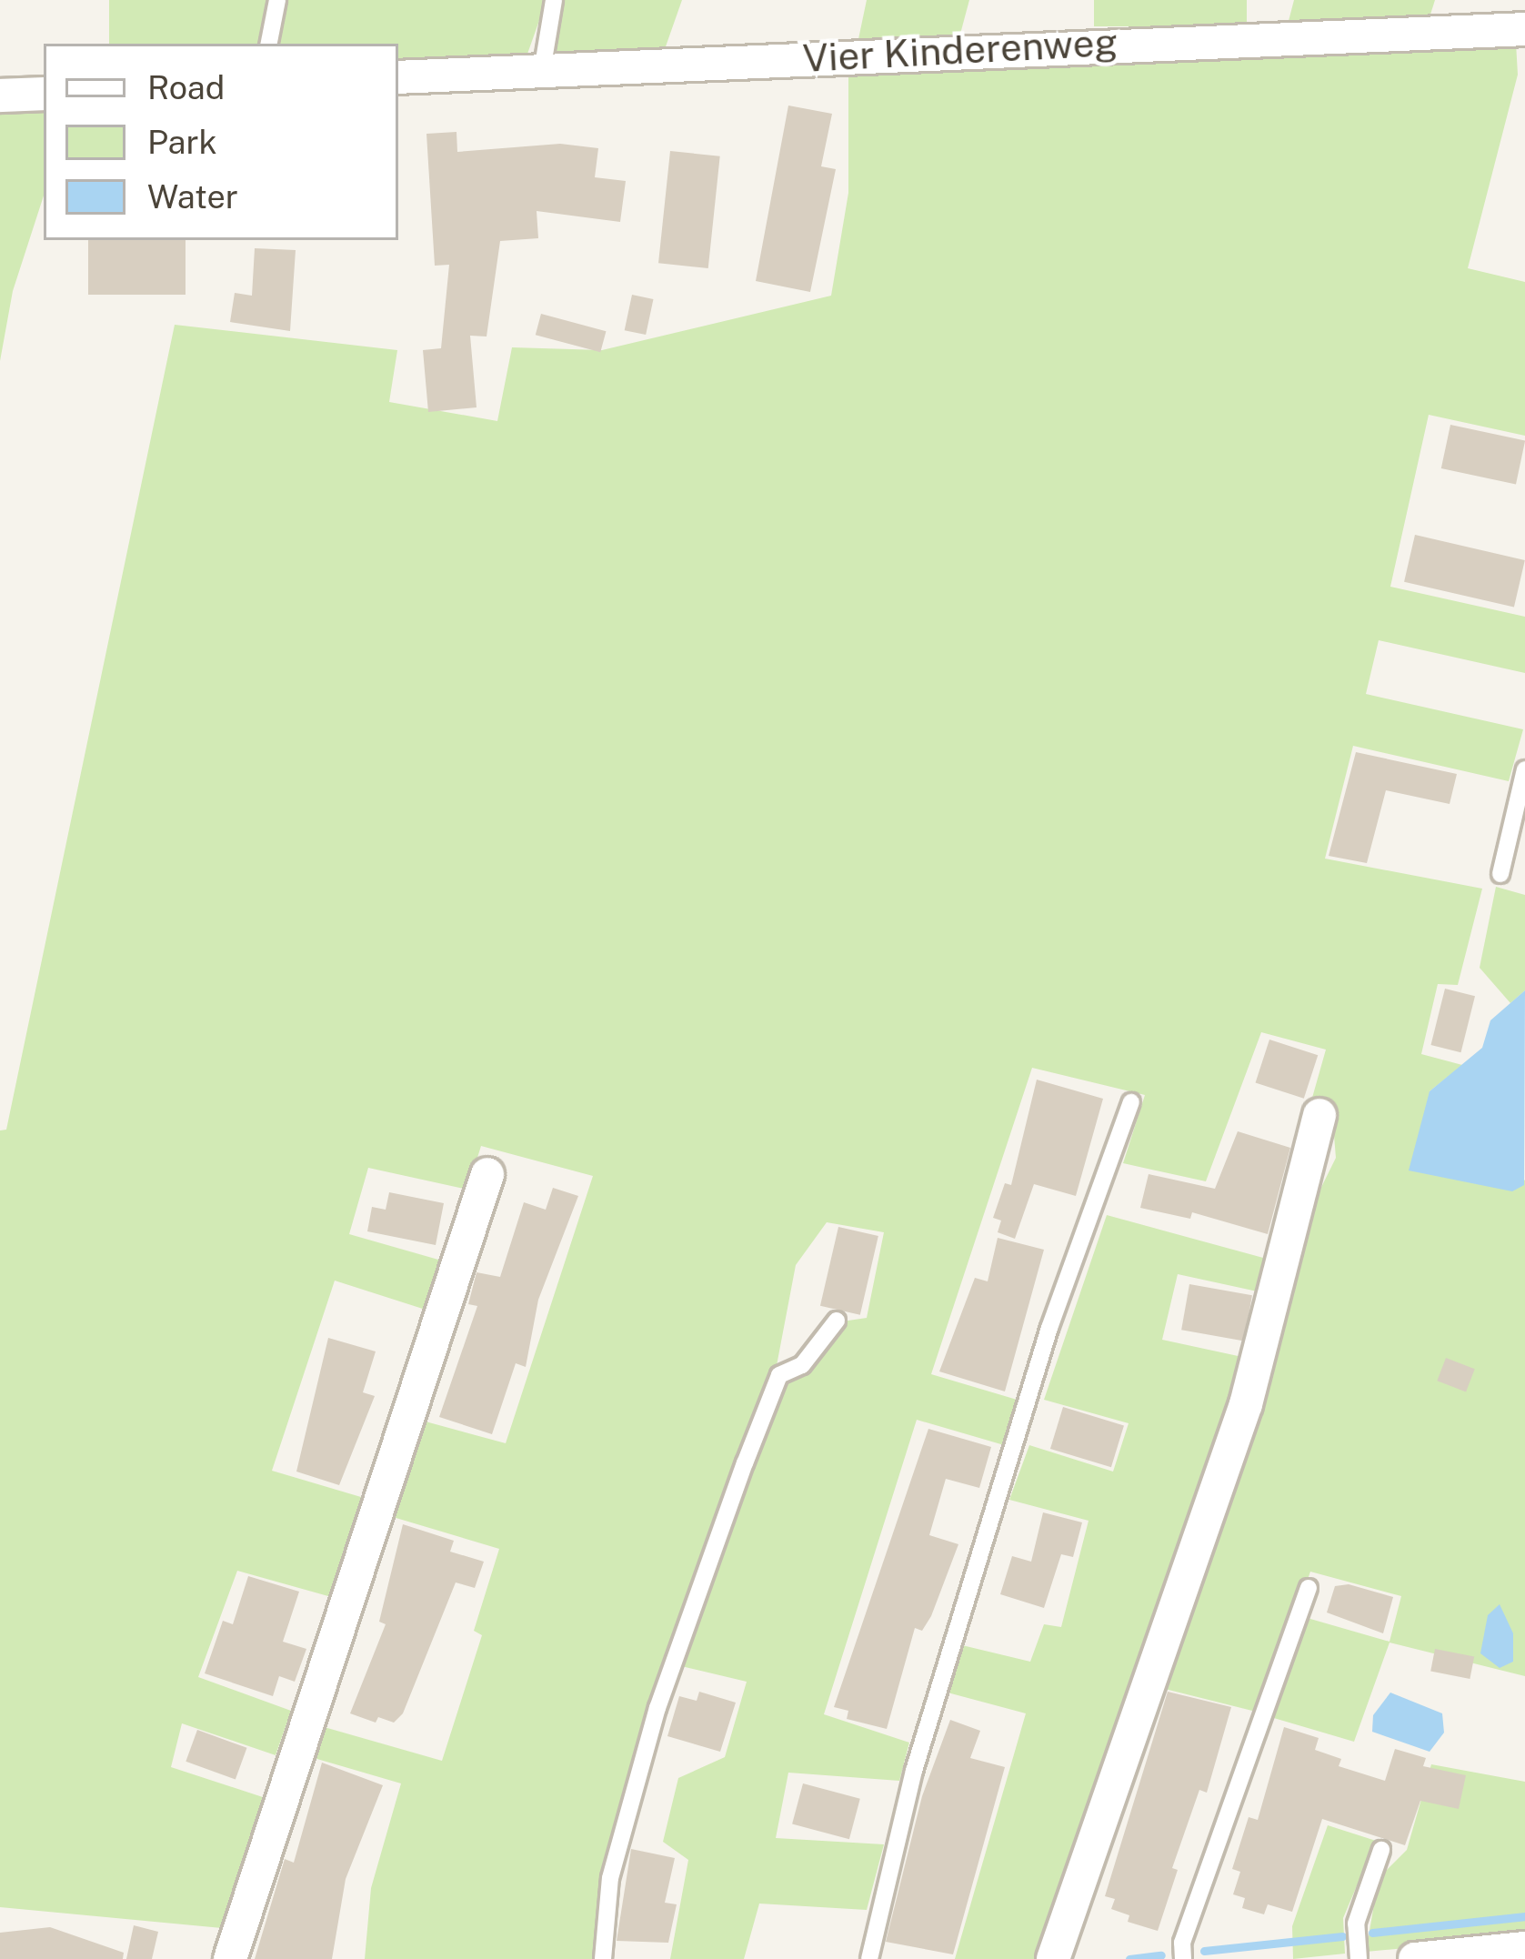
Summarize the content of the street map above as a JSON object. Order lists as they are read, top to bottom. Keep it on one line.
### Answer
{"streets":{"street":["Vier Kinderenweg"]},"legend":["Road","Park","Water"]}
